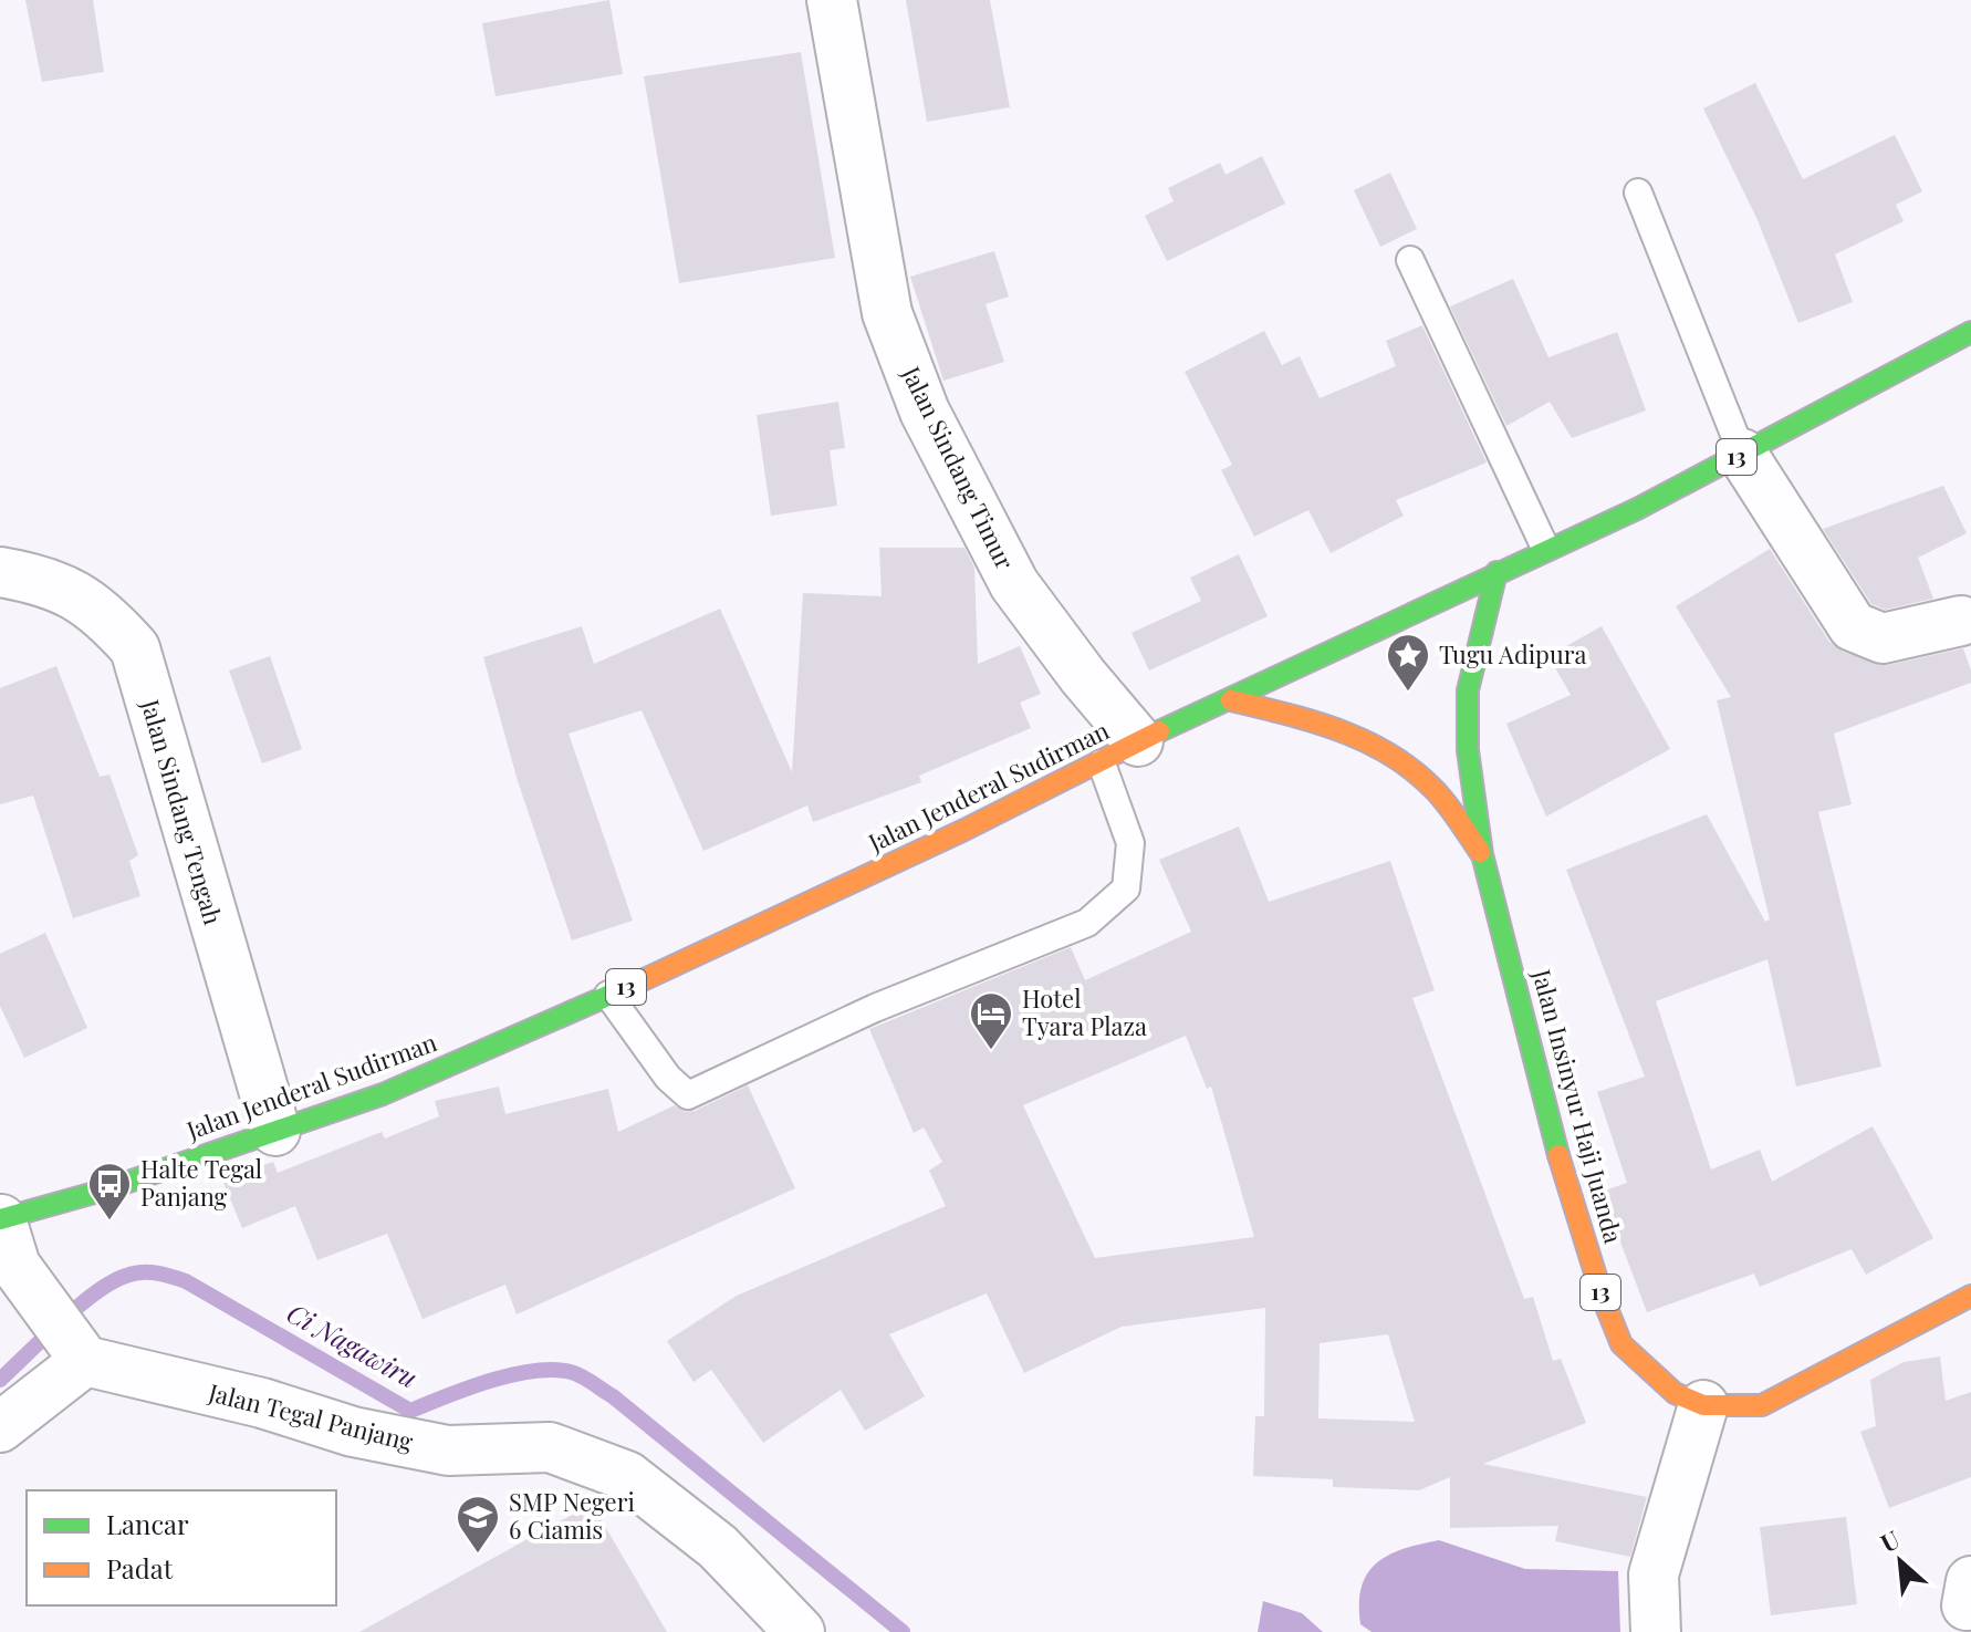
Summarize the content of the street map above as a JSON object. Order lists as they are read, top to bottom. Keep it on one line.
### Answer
{"streets":{"highway":["13","Jalan Jenderal Sudirman","Jalan Insinyur Haji Juanda"],"street":["Jalan Sindang Timur","Jalan Sindang Tengah","Jalan Tegal Panjang"]},"crossings":[["13","Jalan Jenderal Sudirman"],["13","Jalan Insinyur Haji Juanda"],["Jalan Sindang Timur","Jalan Jenderal Sudirman"],["Jalan Jenderal Sudirman","Jalan Sindang Tengah"]],"water":["Ci Nagawiru"],"places":{"place":["Tugu Adipura"],"hotel":["Hotel Tyara Plaza"],"bus stop":["Halte Tegal Panjang"],"school or university":["SMP Negeri 6 Ciamis"]},"legend":["Lancar","Padat"],"north":"top left"}
